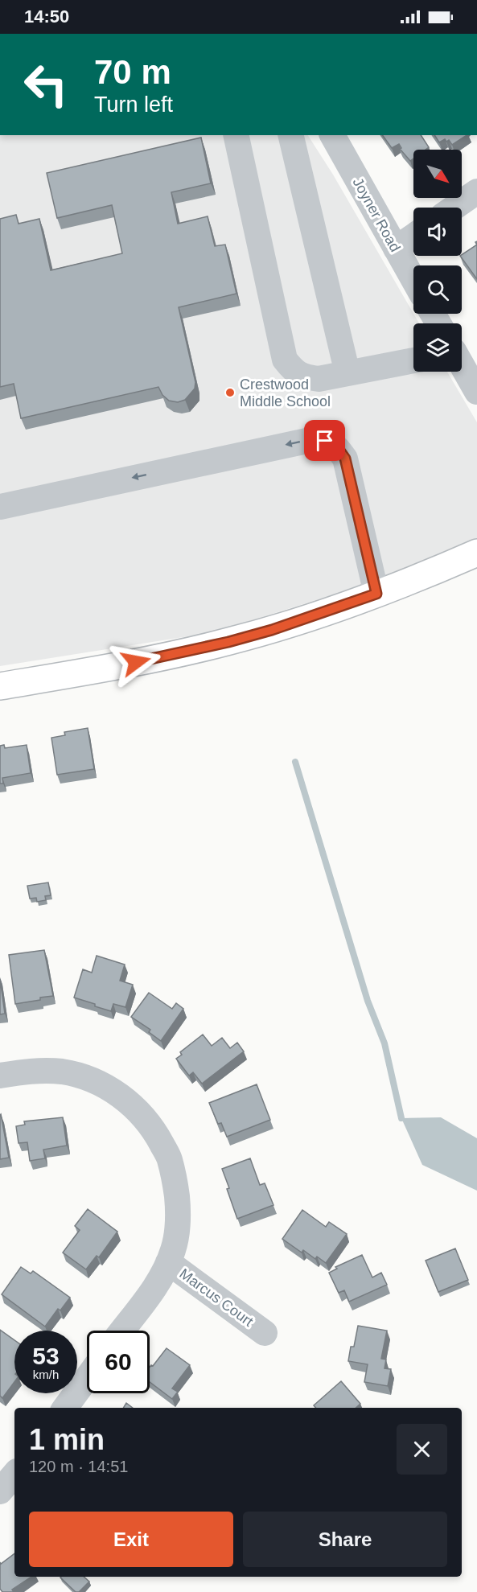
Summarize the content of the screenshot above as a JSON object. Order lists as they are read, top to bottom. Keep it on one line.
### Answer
{"streets":{"street":["Joyner Road","Marcus Court"]},"places":["Crestwood Middle School"],"north":"bottom right","page":{"status":"14:50","turn":["70 m","Turn left"],"speed":"53 km/h","limit":"60","heading":["1 min","120 m · 14:51"],"buttons":["Exit","Share"]}}
